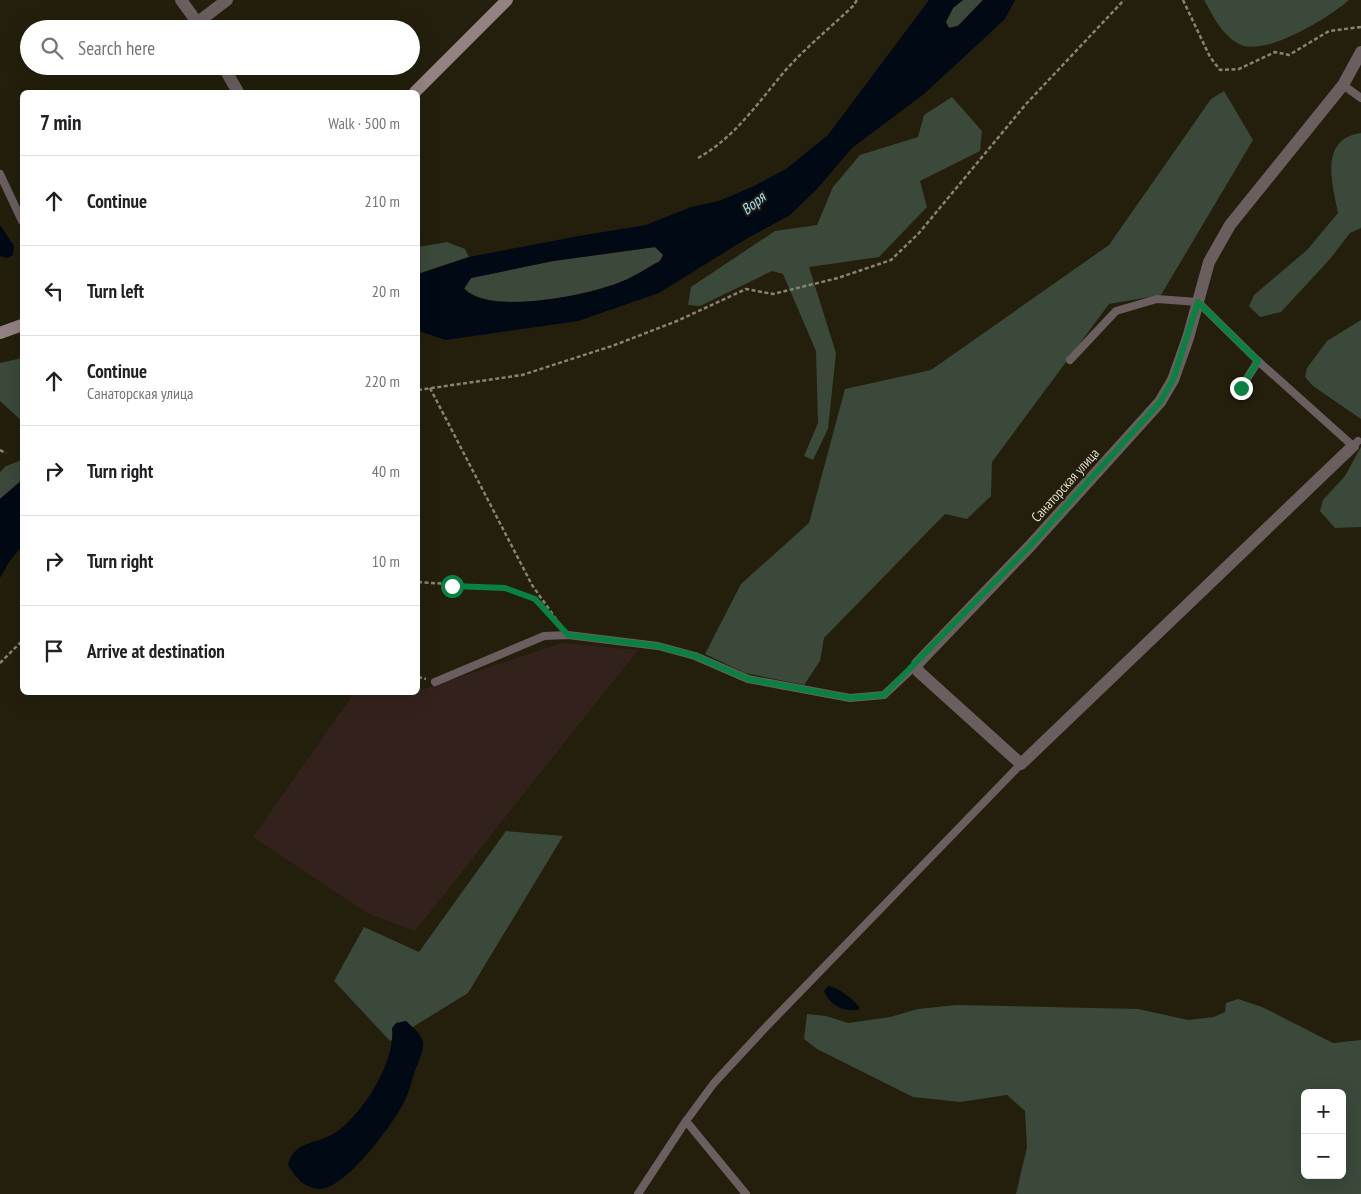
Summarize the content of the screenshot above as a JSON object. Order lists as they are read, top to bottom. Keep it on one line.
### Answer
{"streets":{"street":["Санаторская улица"]},"water":["Воря"],"page":{"search":"Search here","heading":["7 min","Walk · 500 m"],"list":[["Continue","210 m"],["Turn left","20 m"],["Continue","Санаторская улица","220 m"],["Turn right","40 m"],["Turn right","10 m"],"Arrive at destination"],"map_buttons":["+","−"]}}
